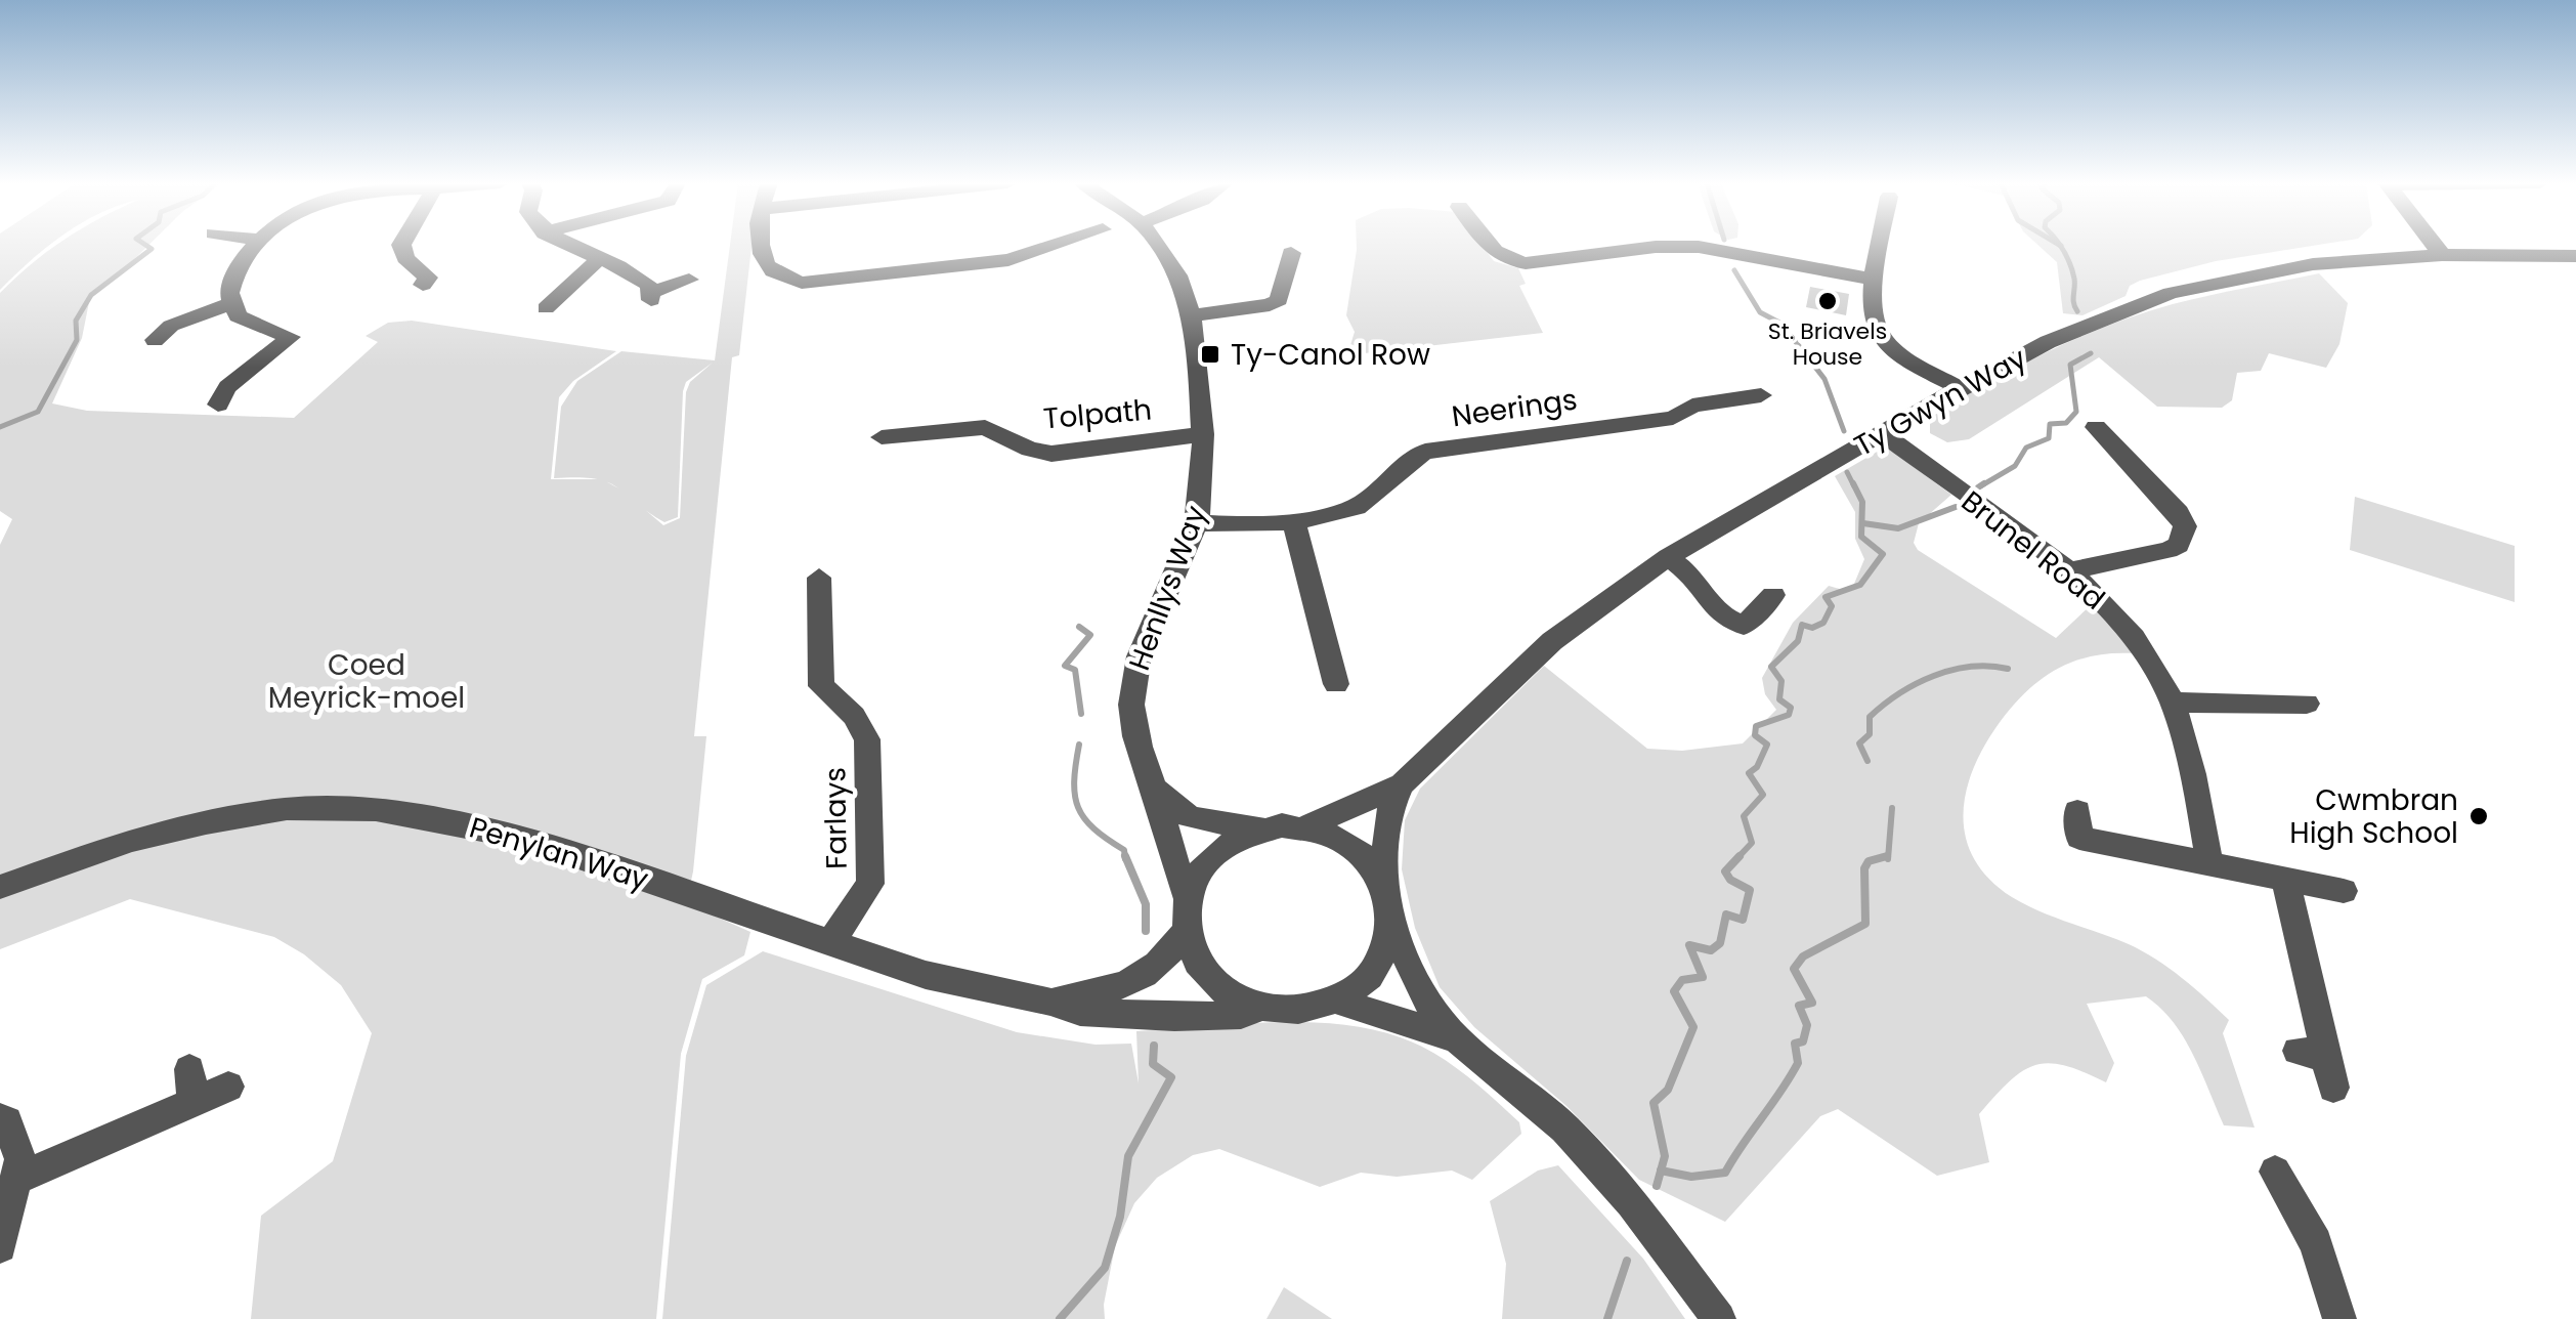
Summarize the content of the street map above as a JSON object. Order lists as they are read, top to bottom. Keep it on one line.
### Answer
{"streets":{"street":["Ty Gwyn Way","Neerings","Tolpath","Brunel Road","Henllys Way","Farlays","Penylan Way"]},"crossings":[["Ty Gwyn Way","Brunel Road"],["Ty Gwyn Way","Henllys Way"],["Ty Gwyn Way","Penylan Way"],["Neerings","Henllys Way"],["Tolpath","Henllys Way"],["Henllys Way","Penylan Way"],["Farlays","Penylan Way"]],"parks":["Coed Meyrick-moel"],"places":{"other":["St. Briavels House","Cwmbran High School"],"transit":["Ty-Canol Row"]}}
